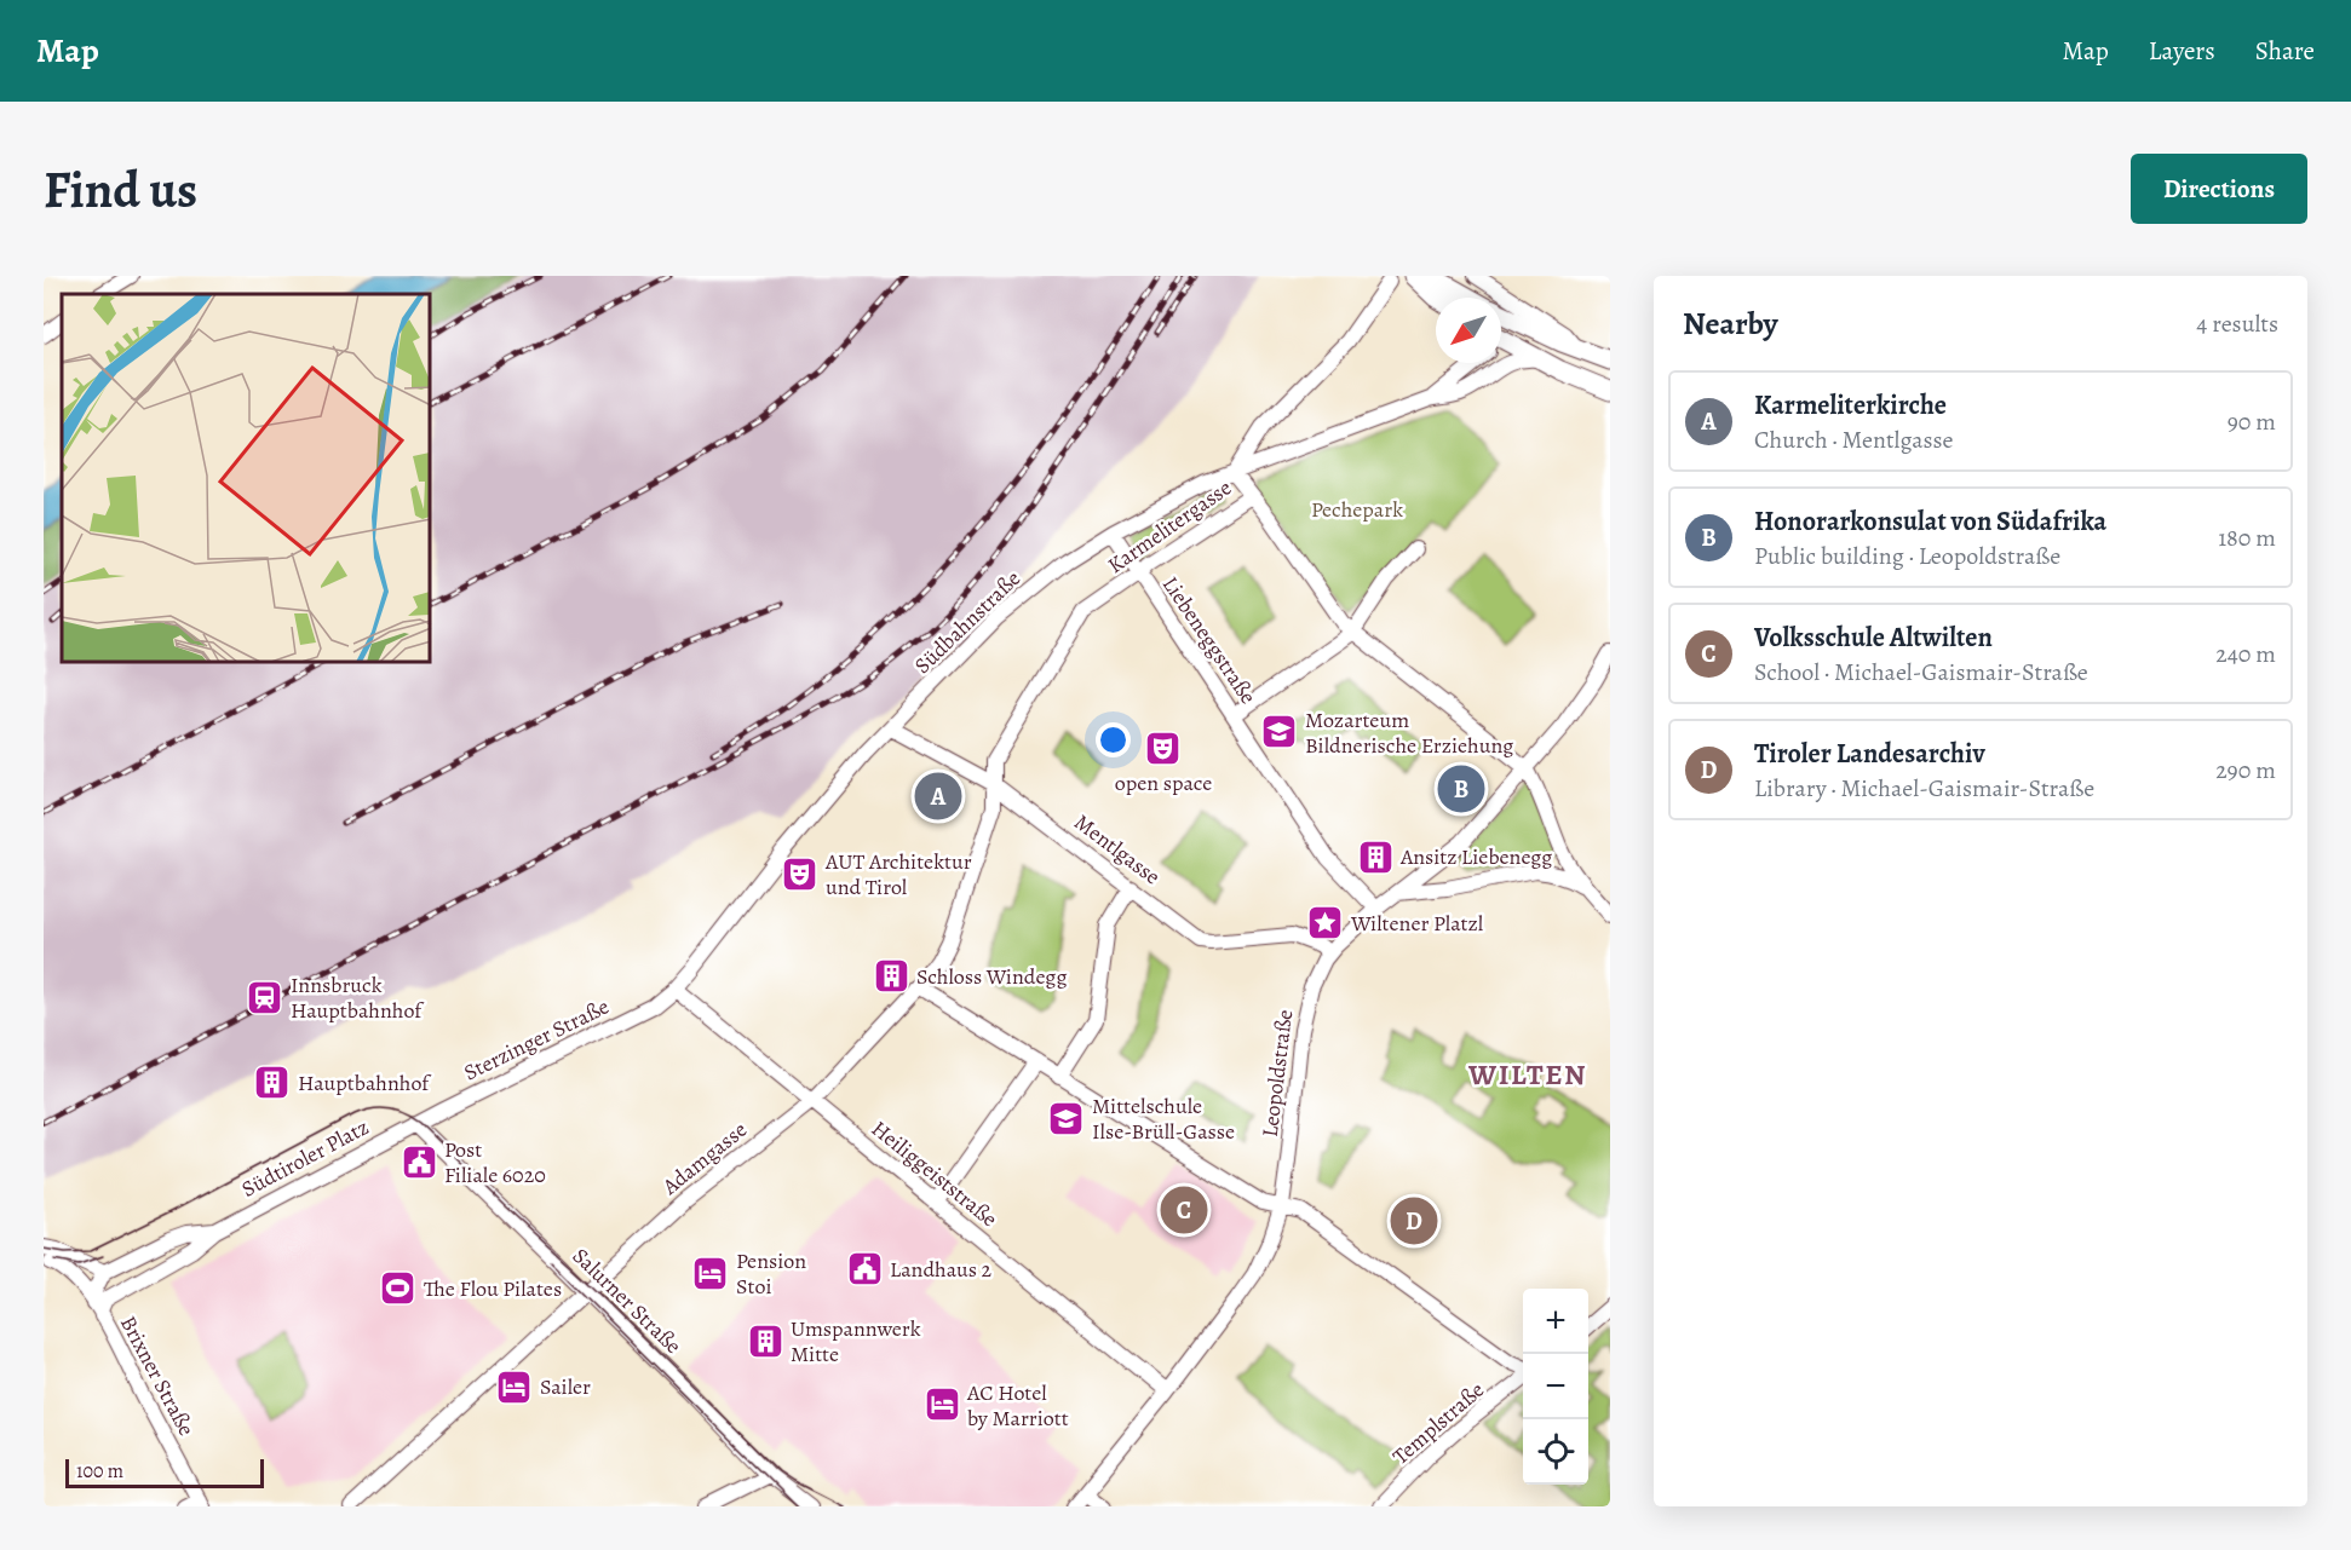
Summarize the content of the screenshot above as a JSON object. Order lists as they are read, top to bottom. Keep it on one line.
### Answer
{"streets":{"street":["Karmelitergasse","Südbahnstraße","Liebeneggstraße","Mentlgasse","Sterzinger Straße","Leopoldstraße","Südtiroler Platz","Adamgasse","Heiliggeiststraße","Salurner Straße","Brixner Straße","Templstraße"]},"crossings":[["Karmelitergasse","Südbahnstraße"],["Karmelitergasse","Liebeneggstraße"],["Karmelitergasse","Mentlgasse"],["Karmelitergasse","Adamgasse"],["Südbahnstraße","Liebeneggstraße"],["Südbahnstraße","Mentlgasse"],["Südbahnstraße","Sterzinger Straße"],["Südbahnstraße","Heiliggeiststraße"],["Liebeneggstraße","Leopoldstraße"],["Mentlgasse","Leopoldstraße"],["Mentlgasse","Adamgasse"],["Sterzinger Straße","Südtiroler Platz"],["Sterzinger Straße","Heiliggeiststraße"],["Sterzinger Straße","Salurner Straße"],["Leopoldstraße","Heiliggeiststraße"],["Südtiroler Platz","Salurner Straße"],["Südtiroler Platz","Brixner Straße"],["Adamgasse","Heiliggeiststraße"],["Adamgasse","Salurner Straße"]],"districts":["WILTEN"],"parks":["Pechepark"],"places":{"school or university":["Mozarteum Bildnerische Erziehung","Mittelschule Ilse-Brüll-Gasse"],"theatre":["open space","AUT Architektur und Tirol"],"building":["Ansitz Liebenegg","Schloss Windegg","Hauptbahnhof","Umspannwerk Mitte"],"place":["Wiltener Platzl"],"station":["Innsbruck Hauptbahnhof"],"public building":["Post Filiale 6020","Landhaus 2"],"hotel":["Pension Stoi","Sailer","AC Hotel by Marriott"],"sports":["The Flou Pilates"]},"scale_bar":"100 m","north":"bottom left","page":{"header":"Map","nav":["Map","Layers","Share"],"buttons":"Directions","title":"Find us","heading":["Nearby","4 results"],"list":[{"mark":"A","name":"Karmeliterkirche","note":"Church · Mentlgasse","value":"90 m"},{"mark":"B","name":"Honorarkonsulat von Südafrika","note":"Public building · Leopoldstraße","value":"180 m"},{"mark":"C","name":"Volksschule Altwilten","note":"School · Michael-Gaismair-Straße","value":"240 m"},{"mark":"D","name":"Tiroler Landesarchiv","note":"Library · Michael-Gaismair-Straße","value":"290 m"}],"pins":["B","A","C","D"],"map_buttons":["+","−"],"scale":"100 m"}}
